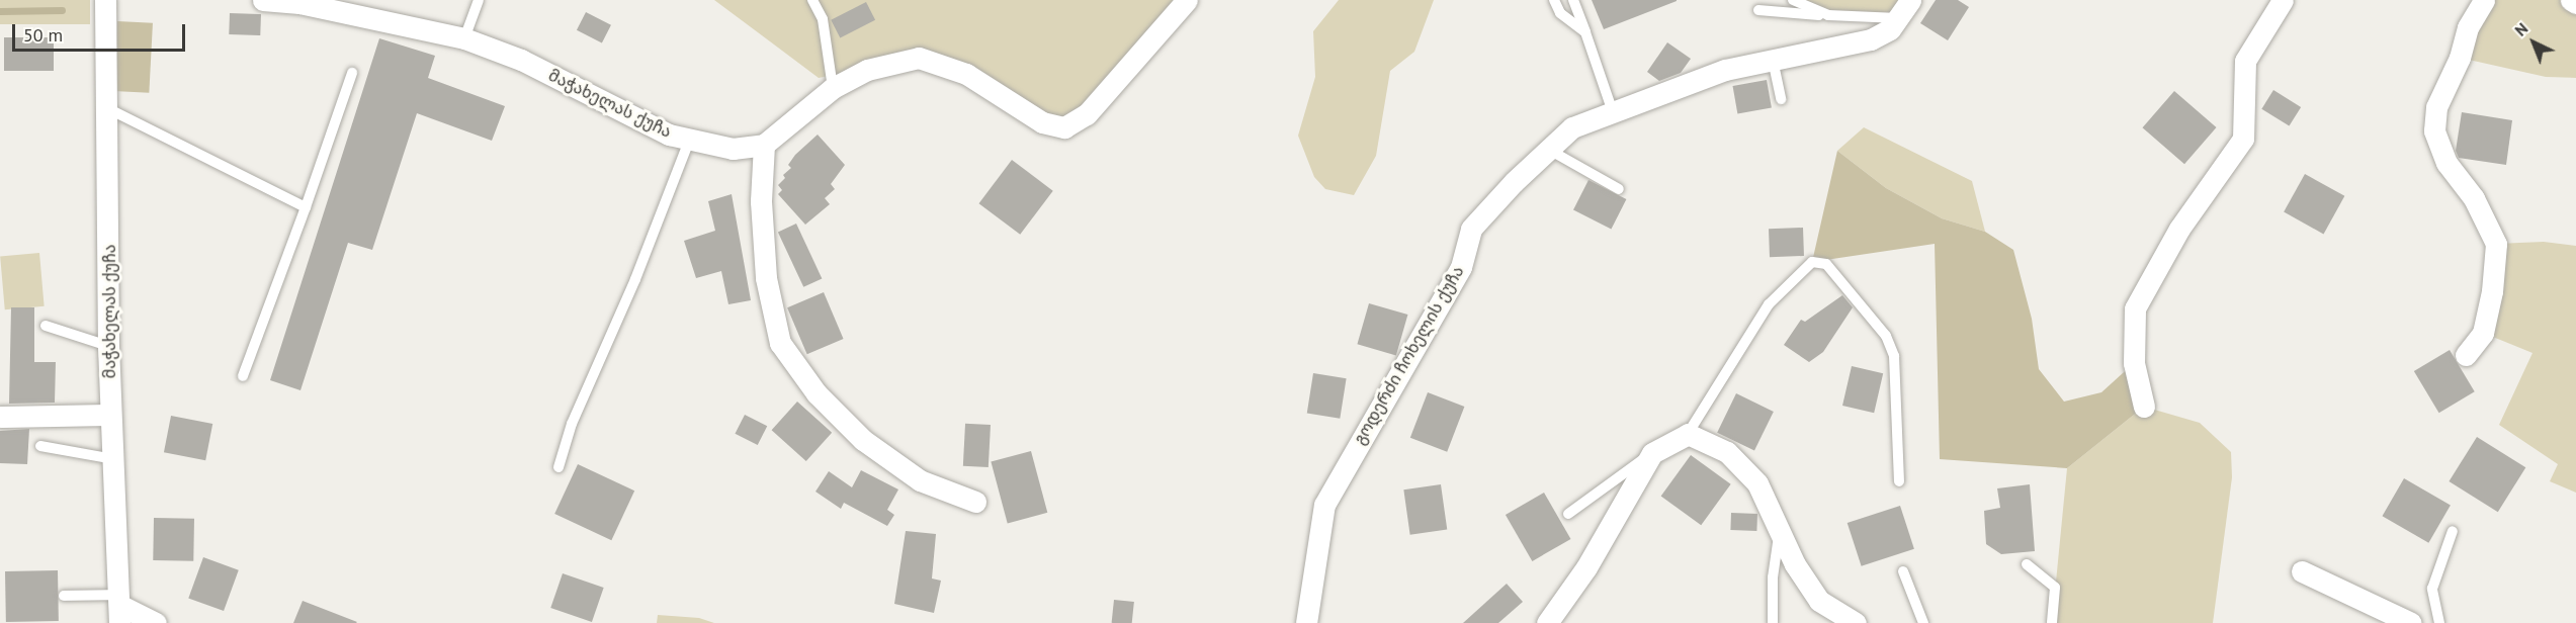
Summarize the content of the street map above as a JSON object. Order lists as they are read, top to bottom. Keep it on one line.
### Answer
{"streets":{"street":["მაჭახელას ქუჩა","გოდერძი ჩოხელის ქუჩა"]},"scale_bar":"50 m","north":"top left"}
